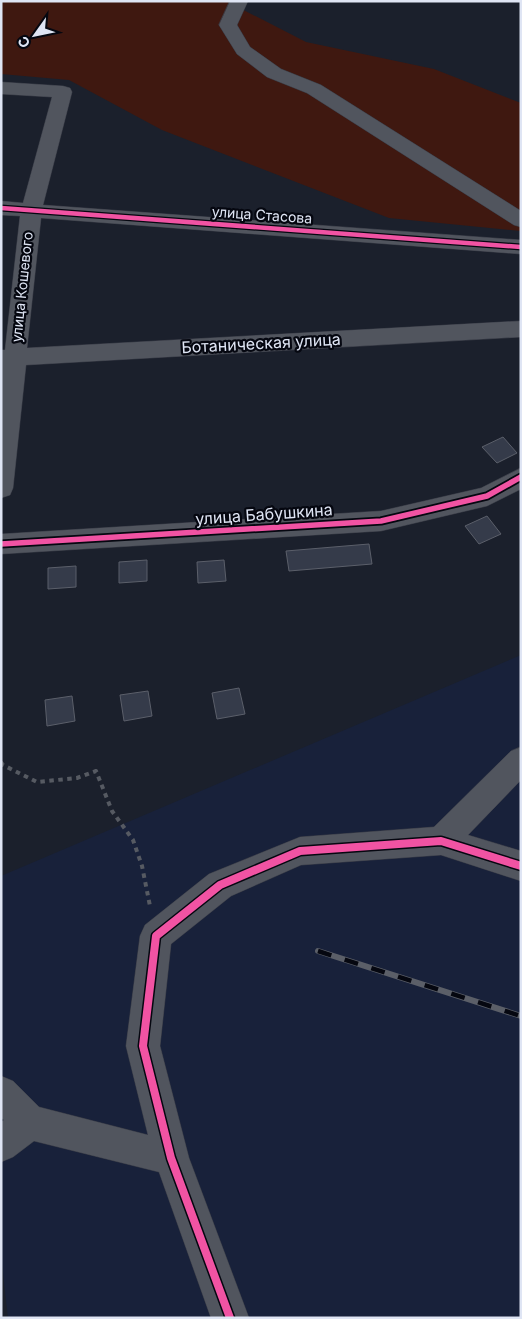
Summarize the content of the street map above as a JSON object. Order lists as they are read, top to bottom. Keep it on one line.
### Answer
{"streets":{"street":["улица Стасова","улица Кошевого","Ботаническая улица","улица Бабушкина"]},"crossings":[["улица Стасова","улица Кошевого"],["улица Кошевого","Ботаническая улица"]],"north":"bottom left"}
